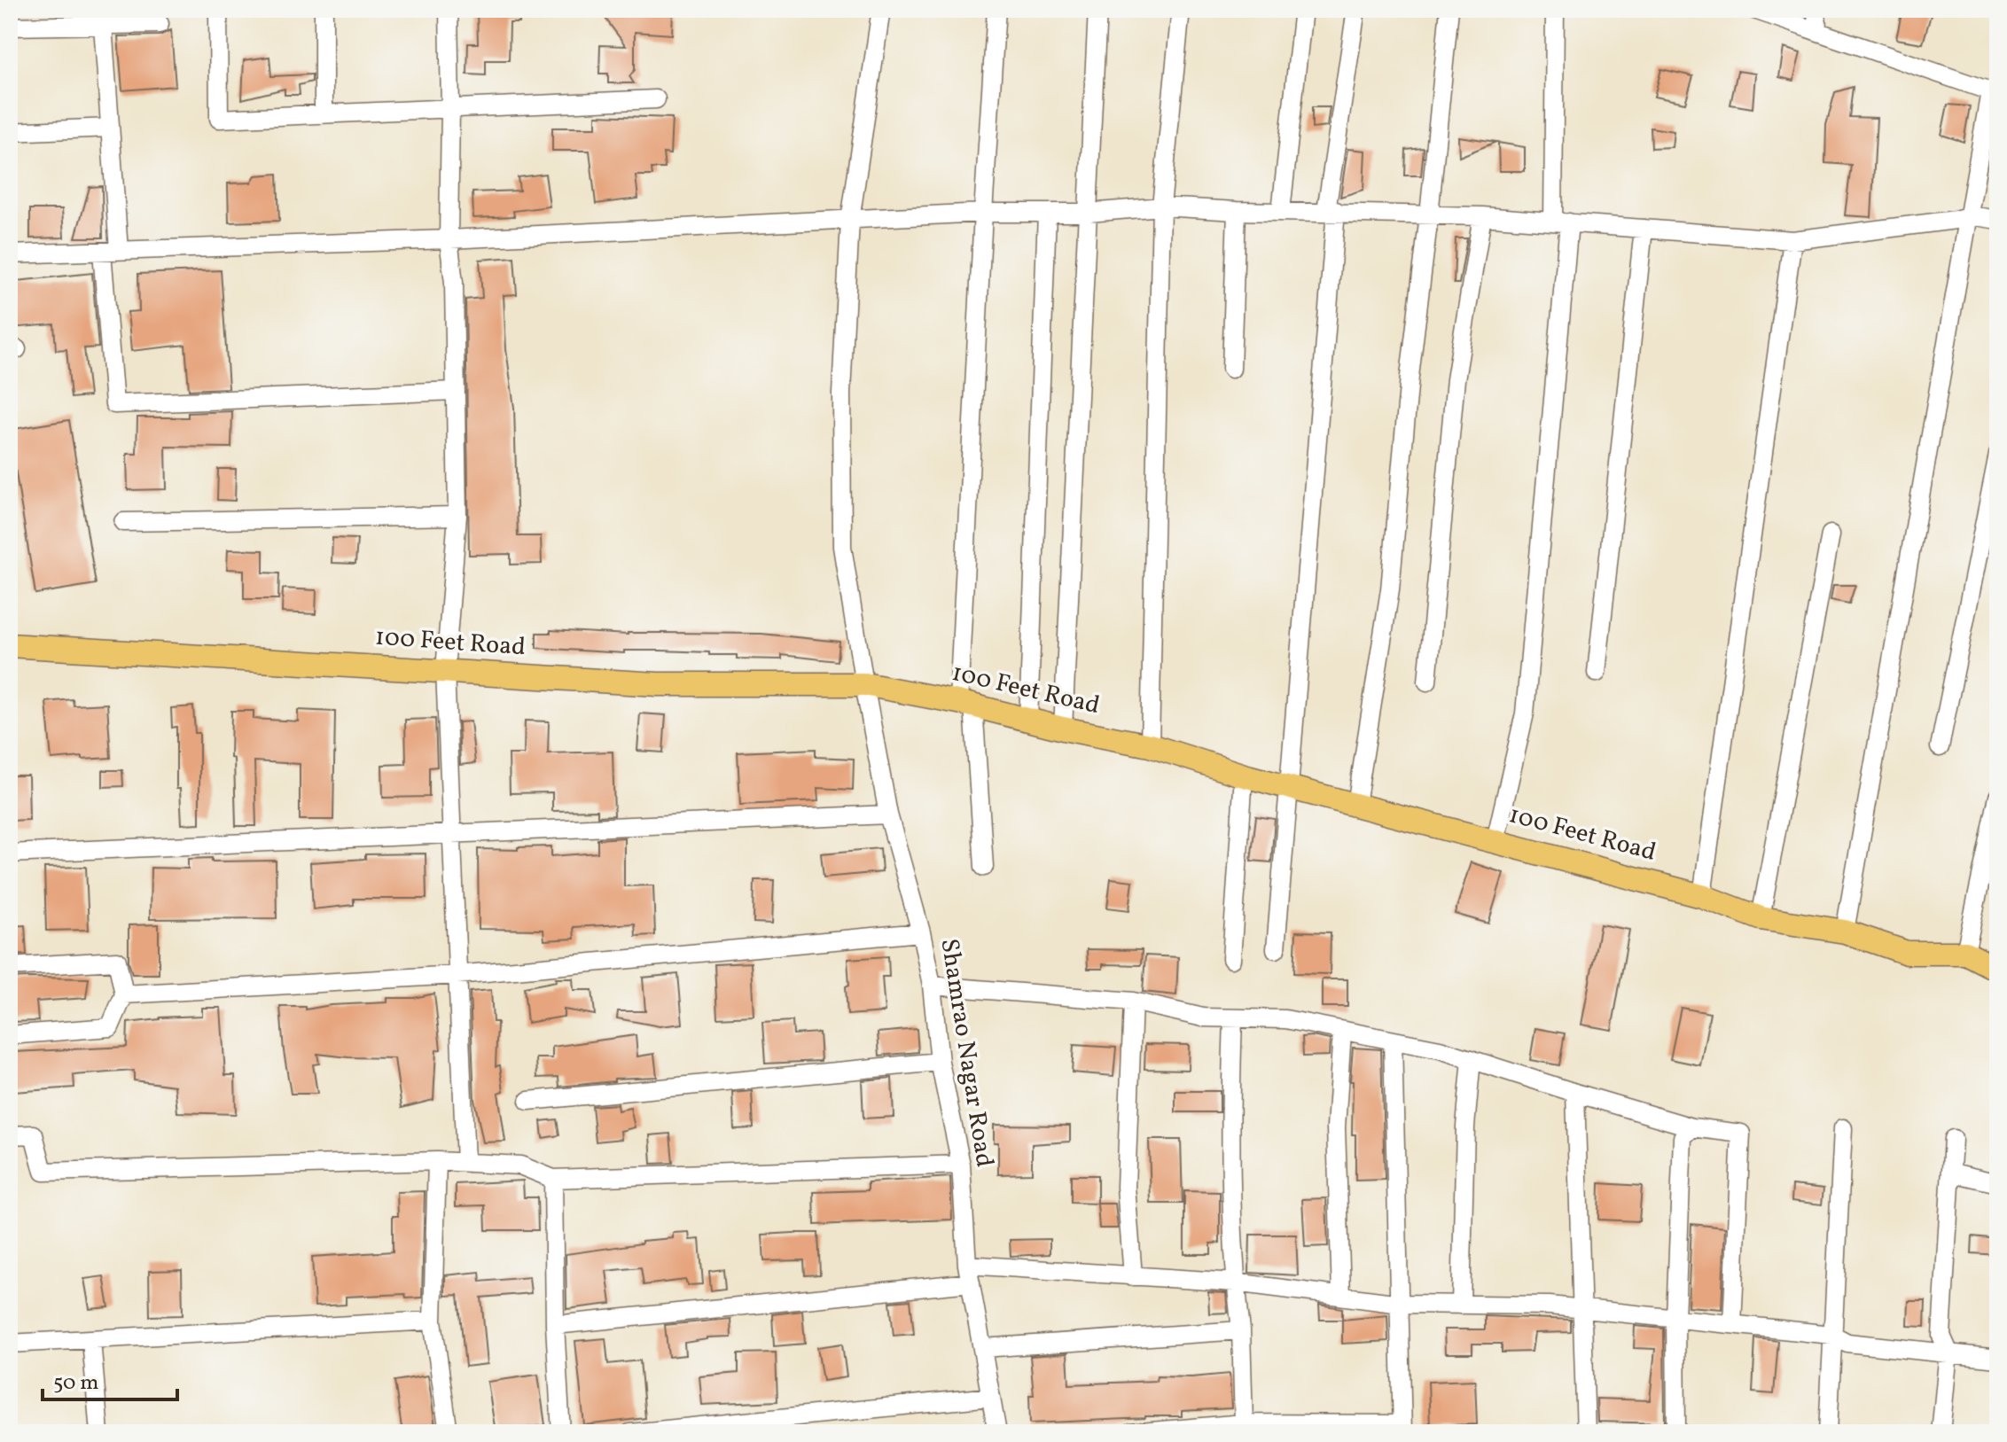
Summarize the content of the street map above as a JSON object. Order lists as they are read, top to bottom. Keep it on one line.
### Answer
{"streets":{"main road":["100 Feet Road"],"street":["Shamrao Nagar Road"]},"crossings":[["100 Feet Road","Shamrao Nagar Road"]],"scale_bar":"50 m"}
